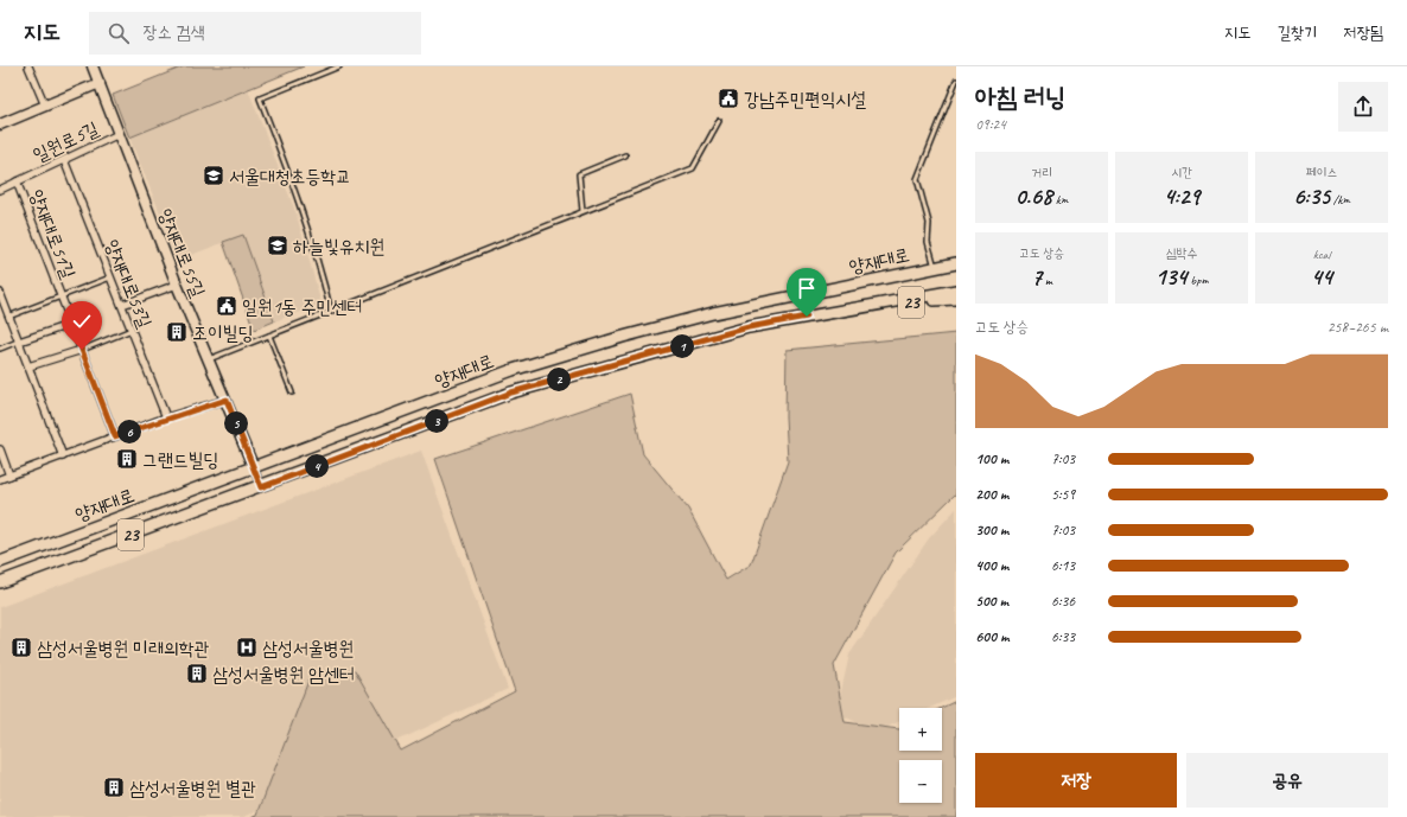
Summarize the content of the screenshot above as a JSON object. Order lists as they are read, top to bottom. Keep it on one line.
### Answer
{"streets":{"main road":["양재대로","23"],"street":["일원로5길","양재대로51길","양재대로55길","양재대로53길"]},"crossings":[["일원로5길","양재대로51길"],["일원로5길","양재대로55길"],["일원로5길","양재대로53길"],["양재대로55길","양재대로"],["양재대로","23"]],"places":{"public building":["강남주민편익시설","일원1동 주민센터"],"school or university":["서울대청초등학교","하늘빛유치원"],"building":["조이빌딩","그랜드빌딩","삼성서울병원 미래의학관","삼성서울병원 암센터","삼성서울병원 별관"],"hospital":["삼성서울병원"]},"page":{"header":"지도","search":"장소 검색","nav":["지도","길찾기","저장됨"],"heading":["아침 러닝","09:24"],"stats":[["거리","0.68 km"],["시간","4:29"],["페이스","6:35 /km"],["고도 상승","7 m"],["심박수","134 bpm"],["kcal","44"]],"chart":["고도 상승","258–265 m"],"pins":["1","2","3","5","6","4"],"list":[{"name":"100 m","note":"7:03"},{"name":"200 m","note":"5:59"},{"name":"300 m","note":"7:03"},{"name":"400 m","note":"6:13"},{"name":"500 m","note":"6:36"},{"name":"600 m","note":"6:33"}],"map_buttons":["+","−"],"buttons":["저장","공유"]}}
